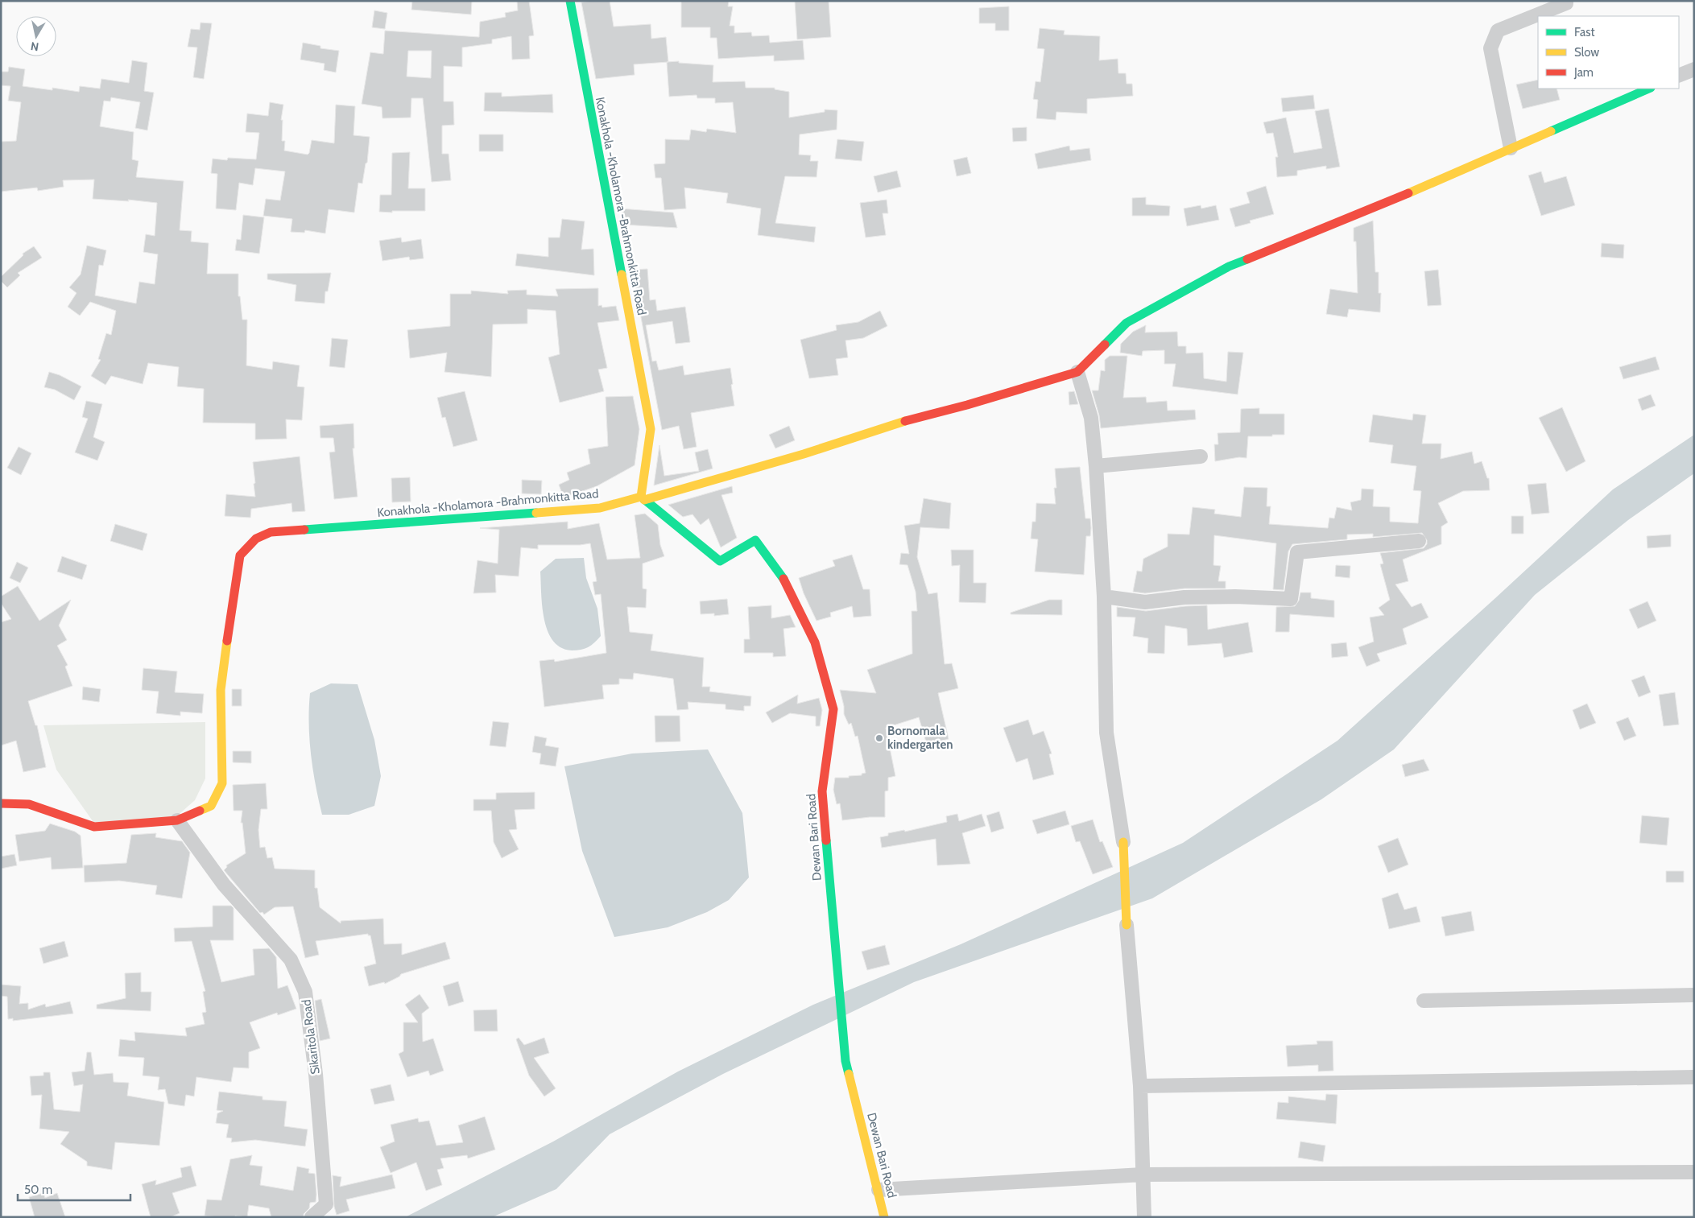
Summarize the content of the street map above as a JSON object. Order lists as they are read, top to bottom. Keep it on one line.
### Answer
{"streets":{"street":["Konakhola -Kholamora -Brahmonkitta Road","Dewan Bari Road","Sikaritola Road"]},"crossings":[["Konakhola -Kholamora -Brahmonkitta Road","Dewan Bari Road"],["Konakhola -Kholamora -Brahmonkitta Road","Sikaritola Road"]],"places":["Bornomala kindergarten"],"legend":["Fast","Slow","Jam"],"scale_bar":"50 m","north":"bottom"}
